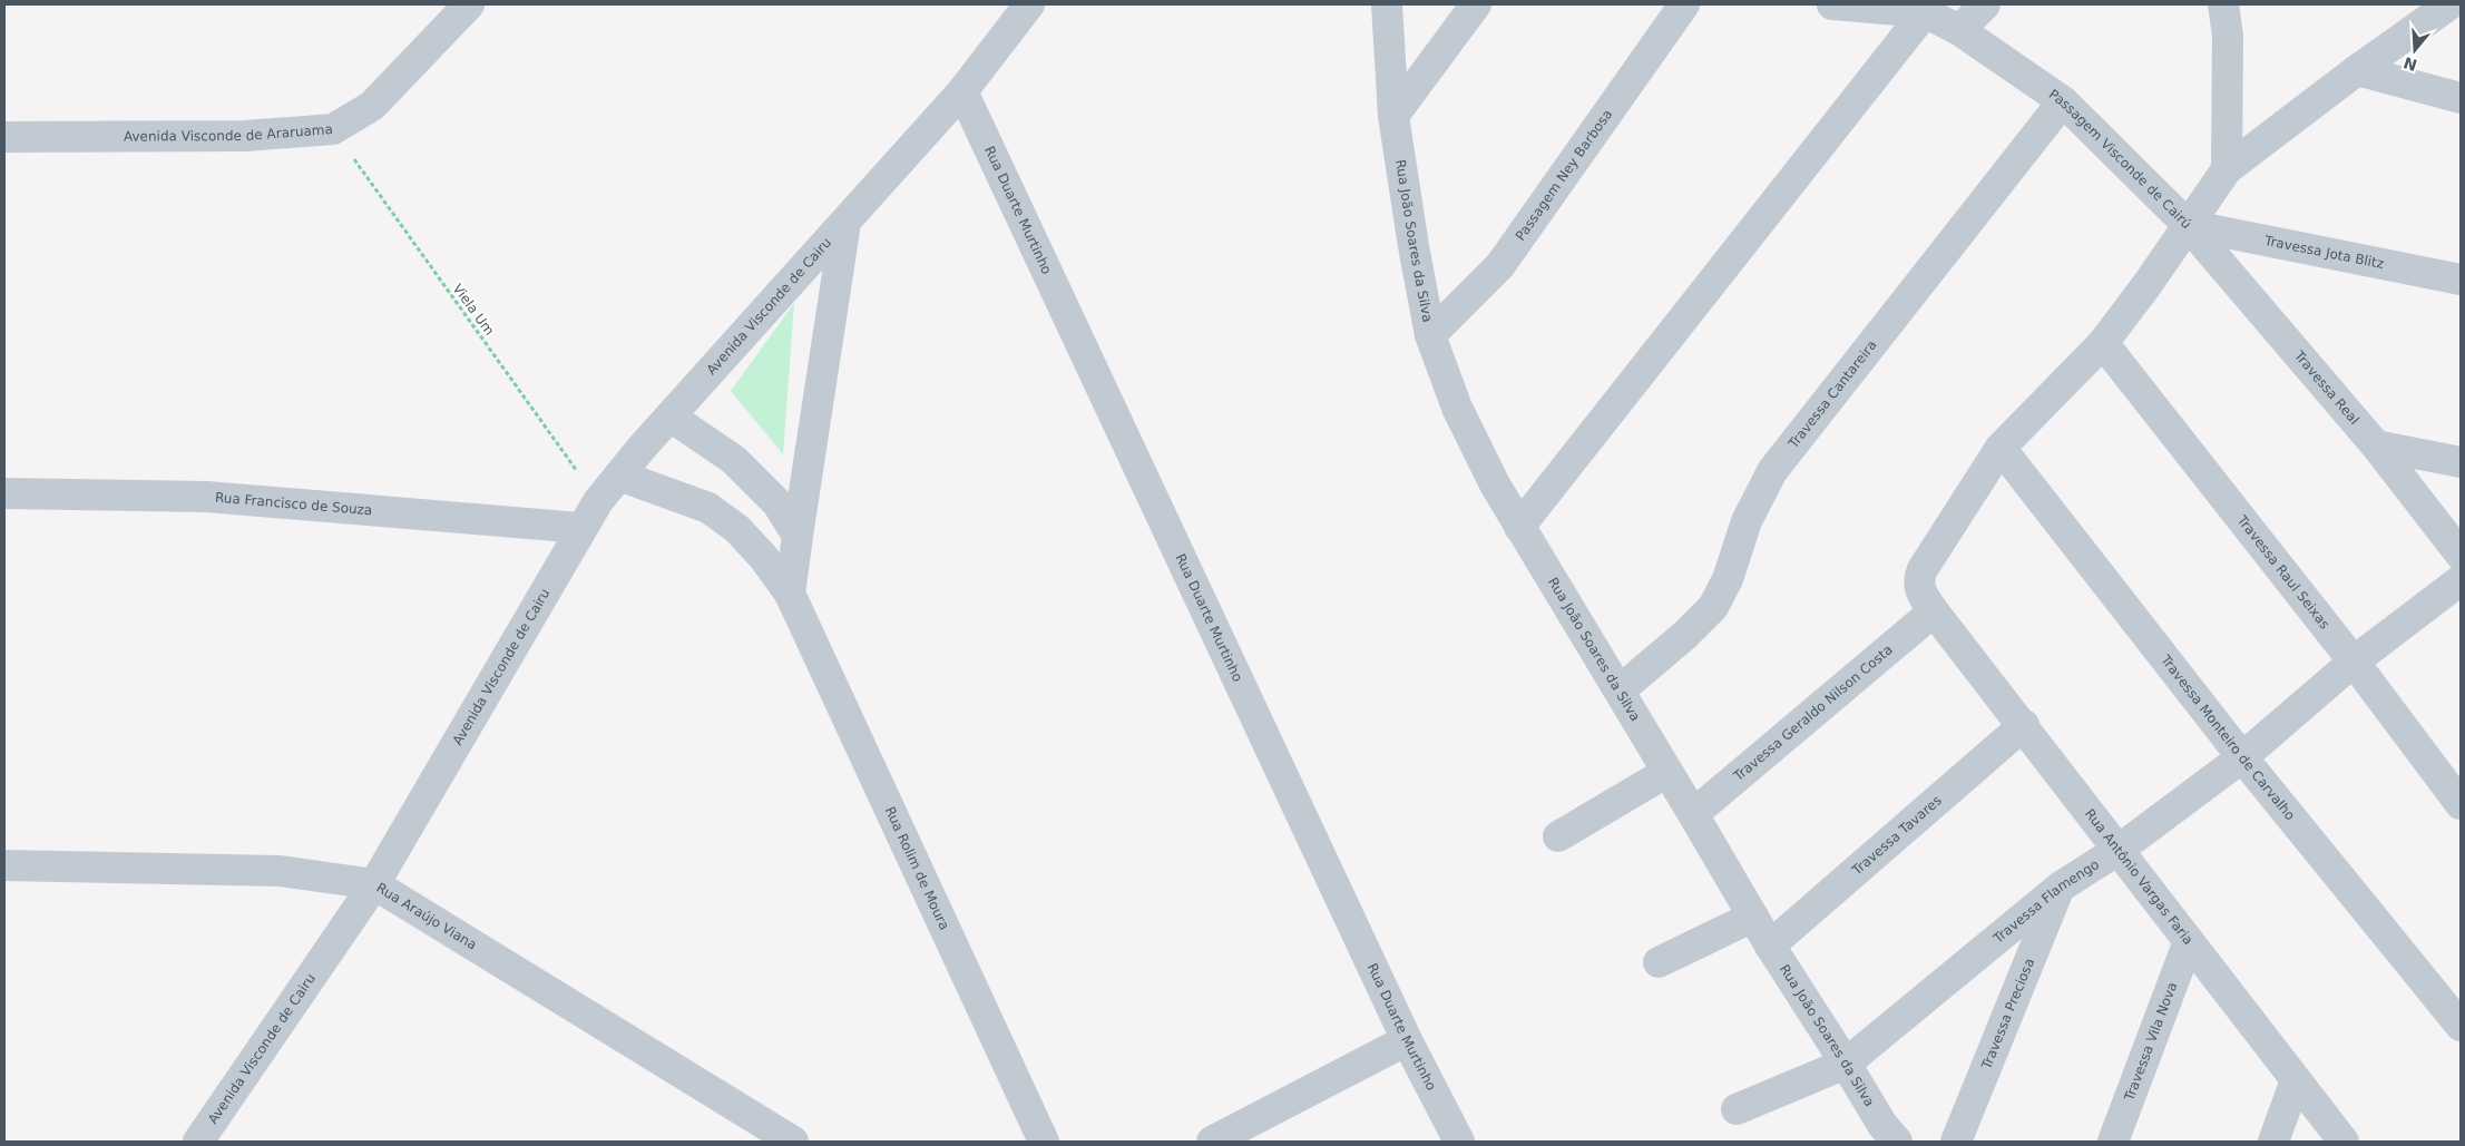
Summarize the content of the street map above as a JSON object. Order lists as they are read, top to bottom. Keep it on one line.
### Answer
{"streets":{"street":["Avenida Visconde de Araruama","Passagem Visconde de Cairú","Passagem Ney Barbosa","Rua Duarte Murtinho","Rua João Soares da Silva","Travessa Jota Blitz","Avenida Visconde de Cairu","Travessa Real","Travessa Cantareira","Rua Francisco de Souza","Travessa Raul Seixas","Travessa Geraldo Nilson Costa","Travessa Monteiro de Carvalho","Travessa Tavares","Rua Rolim de Moura","Rua Antônio Vargas Faria","Travessa Flamengo","Rua Araújo Viana","Travessa Preciosa","Travessa Vila Nova"],"path":["Viela Um"]},"crossings":[["Avenida Visconde de Araruama","Viela Um"],["Passagem Visconde de Cairú","Travessa Jota Blitz"],["Passagem Visconde de Cairú","Travessa Real"],["Passagem Visconde de Cairú","Travessa Cantareira"],["Passagem Visconde de Cairú","Travessa Raul Seixas"],["Passagem Visconde de Cairú","Travessa Geraldo Nilson Costa"],["Passagem Visconde de Cairú","Travessa Monteiro de Carvalho"],["Passagem Visconde de Cairú","Rua Antônio Vargas Faria"],["Passagem Ney Barbosa","Rua João Soares da Silva"],["Rua Duarte Murtinho","Avenida Visconde de Cairu"],["Rua João Soares da Silva","Travessa Cantareira"],["Rua João Soares da Silva","Travessa Geraldo Nilson Costa"],["Rua João Soares da Silva","Travessa Tavares"],["Rua João Soares da Silva","Travessa Flamengo"],["Travessa Jota Blitz","Travessa Real"],["Avenida Visconde de Cairu","Viela Um"],["Avenida Visconde de Cairu","Rua Francisco de Souza"],["Avenida Visconde de Cairu","Rua Rolim de Moura"],["Avenida Visconde de Cairu","Rua Araújo Viana"],["Travessa Raul Seixas","Travessa Flamengo"],["Travessa Geraldo Nilson Costa","Rua Antônio Vargas Faria"],["Travessa Monteiro de Carvalho","Travessa Flamengo"],["Travessa Tavares","Rua Antônio Vargas Faria"],["Rua Antônio Vargas Faria","Travessa Flamengo"],["Rua Antônio Vargas Faria","Travessa Vila Nova"],["Travessa Flamengo","Travessa Preciosa"]],"north":"bottom"}
